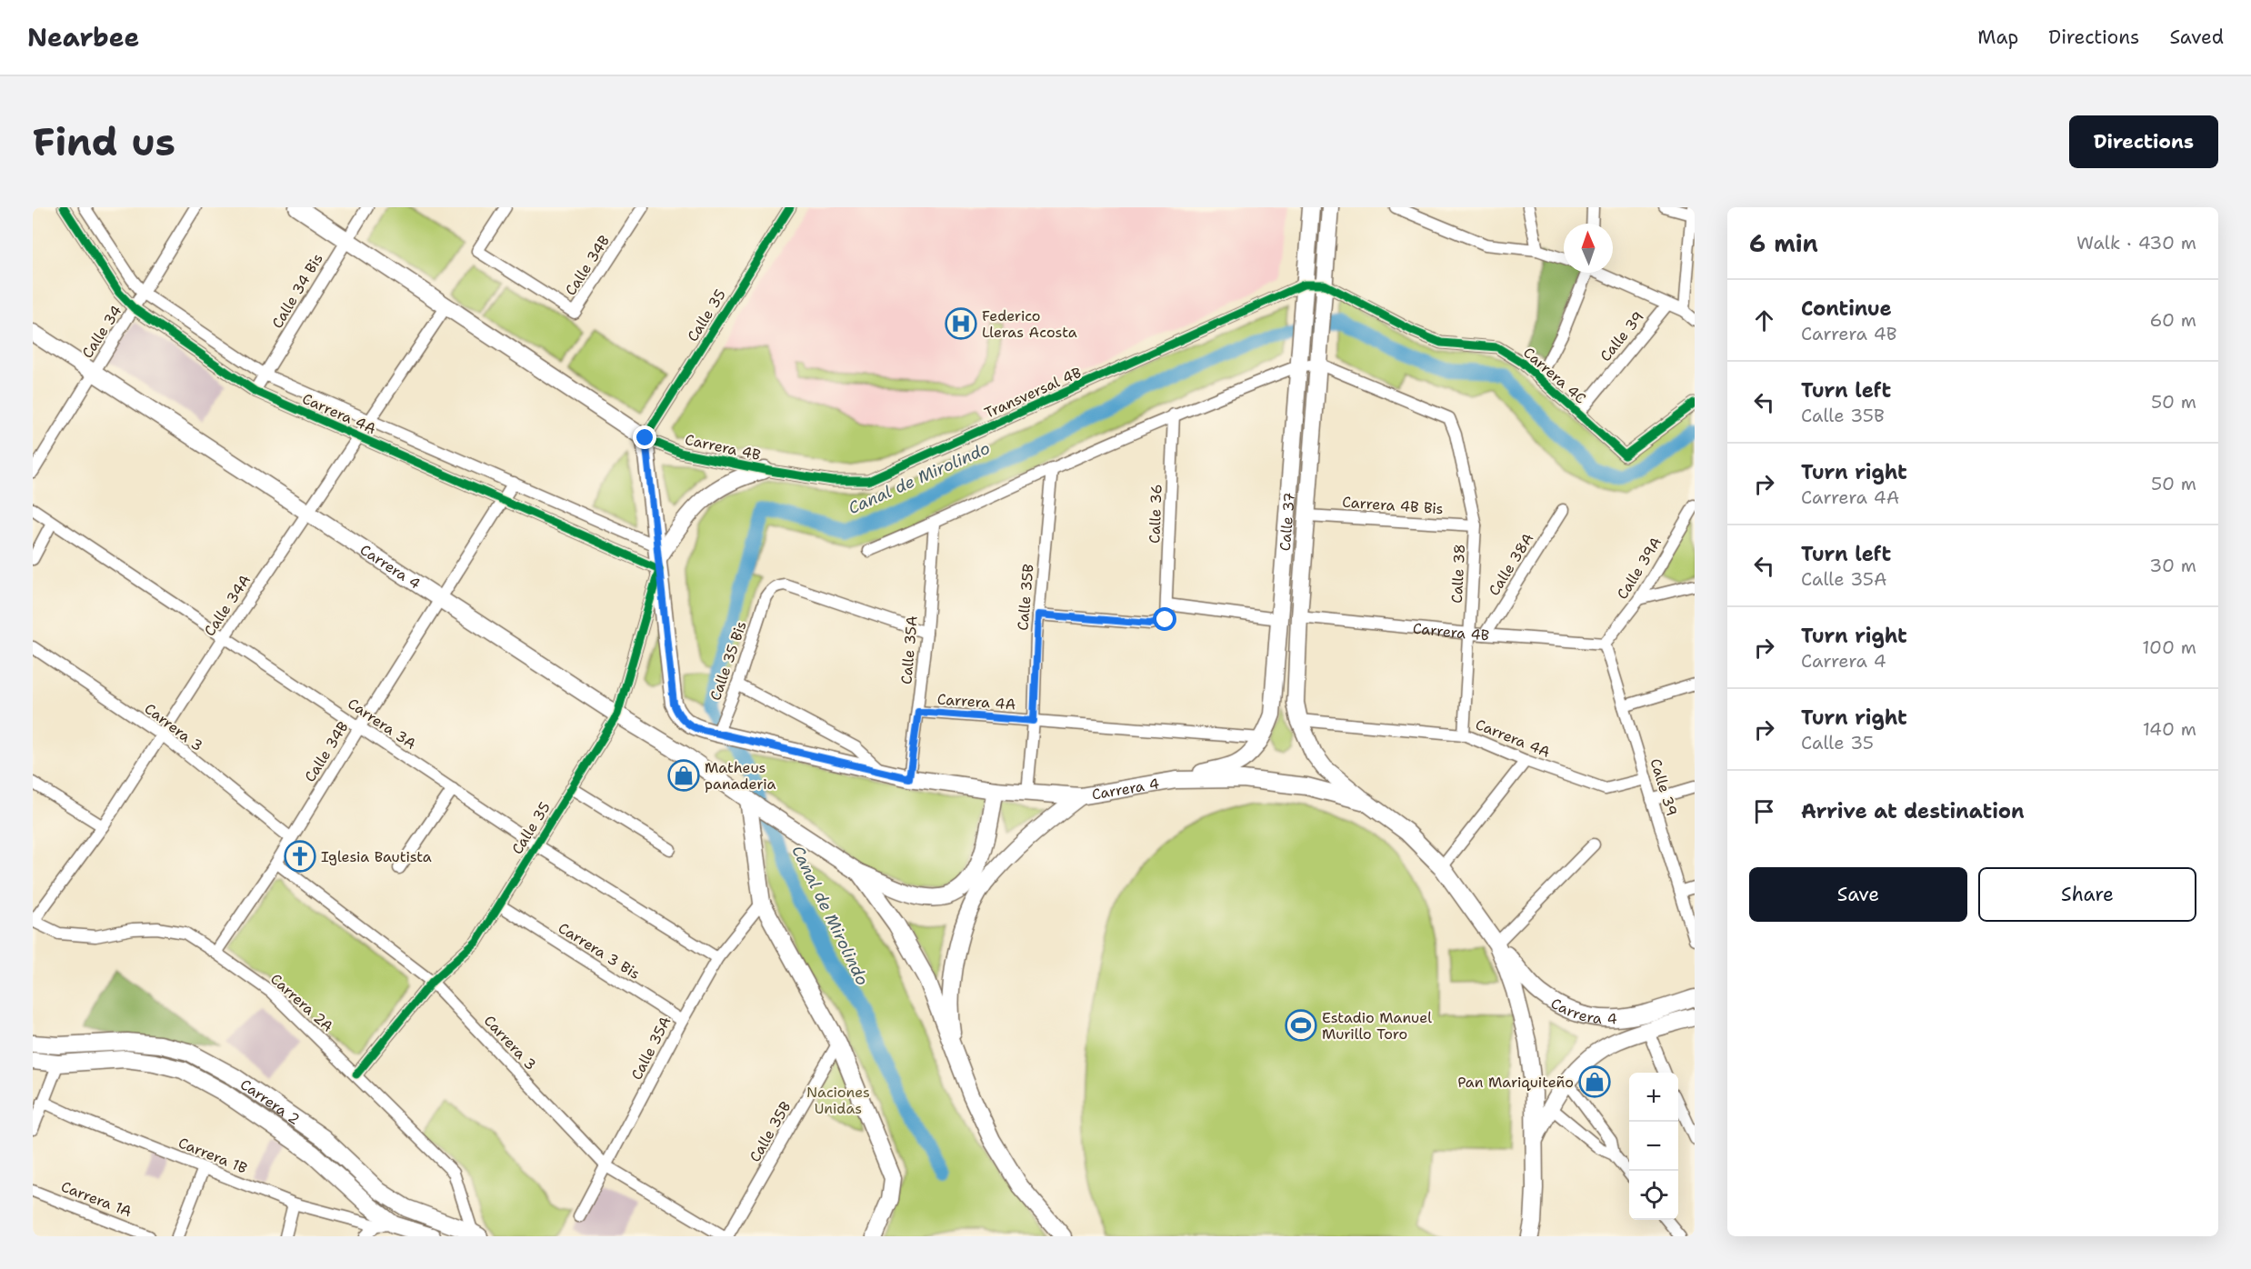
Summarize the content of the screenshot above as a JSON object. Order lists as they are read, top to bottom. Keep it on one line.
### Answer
{"streets":{"main road":["Calle 35","Carrera 4B","Calle 37","Carrera 4","Carrera 2"],"street":["Calle 34B","Calle 34 Bis","Calle 34","Calle 39","Carrera 4C","Transversal 4B","Carrera 4A","Carrera 4B Bis","Calle 36","Calle 38A","Calle 39A","Calle 38","Calle 35B","Calle 34A","Calle 35A","Calle 35 Bis","Carrera 3A","Carrera 3","Carrera 3 Bis","Carrera 2A","Carrera 1B","Carrera 1A"]},"crossings":[["Calle 34B","Carrera 4A"],["Calle 34B","Carrera 4"],["Calle 34B","Carrera 3A"],["Calle 34B","Carrera 3"],["Calle 34B","Carrera 2A"],["Calle 34 Bis","Carrera 4A"],["Calle 34 Bis","Carrera 4B"],["Calle 35","Carrera 4A"],["Calle 35","Carrera 4B"],["Calle 35","Carrera 4"],["Calle 35","Carrera 3A"],["Calle 35","Carrera 3"],["Calle 35","Carrera 3 Bis"],["Calle 35","Carrera 2A"],["Calle 34","Carrera 4A"],["Calle 34","Carrera 4"],["Calle 39","Carrera 4C"],["Calle 39","Carrera 4A"],["Calle 39","Carrera 4B"],["Calle 39","Calle 39A"],["Carrera 4C","Transversal 4B"],["Carrera 4C","Calle 37"],["Transversal 4B","Carrera 4B"],["Transversal 4B","Calle 37"],["Carrera 4A","Calle 37"],["Carrera 4A","Calle 38"],["Carrera 4A","Calle 35B"],["Carrera 4A","Calle 34A"],["Carrera 4A","Calle 35A"],["Carrera 4B","Calle 37"],["Carrera 4B","Calle 38A"],["Carrera 4B","Calle 39A"],["Carrera 4B","Calle 38"],["Carrera 4B","Calle 34A"],["Carrera 4B Bis","Calle 37"],["Carrera 4B Bis","Calle 38"],["Calle 37","Carrera 4"],["Calle 37","Calle 38"],["Carrera 4","Calle 35B"],["Carrera 4","Calle 34A"],["Carrera 4","Calle 35A"],["Carrera 4","Calle 35 Bis"],["Calle 35B","Carrera 3"],["Calle 34A","Carrera 3A"],["Calle 34A","Carrera 3"],["Calle 34A","Carrera 2A"],["Calle 35A","Calle 35 Bis"],["Calle 35A","Carrera 3A"],["Calle 35A","Carrera 3"],["Calle 35A","Carrera 3 Bis"],["Carrera 2A","Carrera 2"],["Carrera 2","Carrera 1B"]],"water":["Canal de Mirolindo"],"parks":["Naciones Unidas"],"places":{"hospital":["Federico Lleras Acosta"],"shop":["Matheus panaderia","Pan Mariquiteño"],"church":["Iglesia Bautista"],"sports":["Estadio Manuel Murillo Toro"]},"north":"top","page":{"header":"Nearbee","nav":["Map","Directions","Saved"],"buttons":["Directions",["Save","Share"]],"title":"Find us","heading":["6 min","Walk · 430 m"],"list":[["Continue","Carrera 4B","60 m"],["Turn left","Calle 35B","50 m"],["Turn right","Carrera 4A","50 m"],["Turn left","Calle 35A","30 m"],["Turn right","Carrera 4","100 m"],["Turn right","Calle 35","140 m"],"Arrive at destination"],"map_buttons":["+","−"]}}
